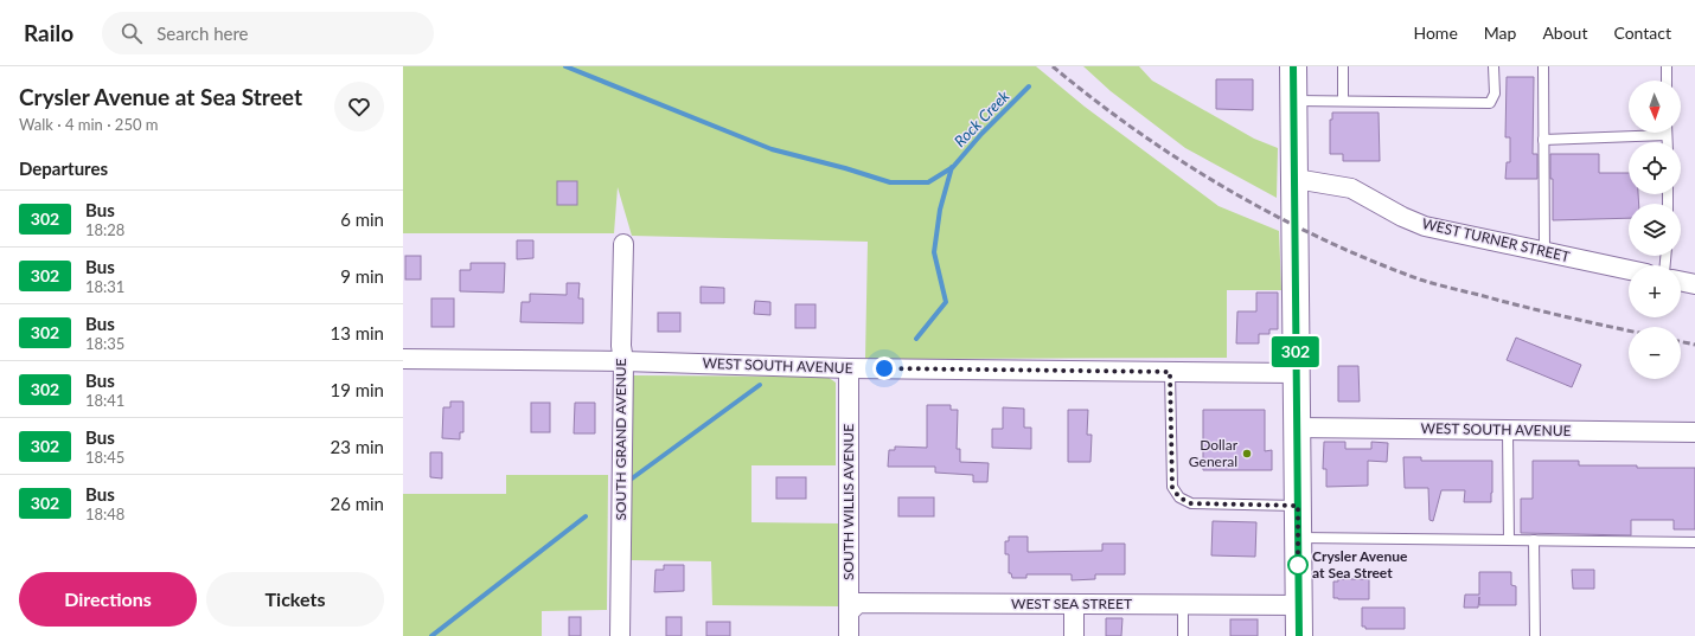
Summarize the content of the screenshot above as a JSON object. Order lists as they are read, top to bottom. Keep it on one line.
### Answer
{"streets":{"street":["WEST TURNER STREET","WEST SOUTH AVENUE","SOUTH GRAND AVENUE","SOUTH WILLIS AVENUE","WEST SEA STREET"]},"crossings":[["WEST SOUTH AVENUE","SOUTH GRAND AVENUE"],["WEST SOUTH AVENUE","SOUTH WILLIS AVENUE"],["SOUTH WILLIS AVENUE","WEST SEA STREET"]],"water":["Rock Creek"],"places":["Dollar General","Crysler Avenue at Sea Street"],"lines":["bus line 302"],"north":"bottom","page":{"header":"Railo","search":"Search here","nav":["Home","Map","About","Contact"],"heading":[["Crysler Avenue at Sea Street","Walk · 4 min · 250 m"],"Departures"],"on_map":"302","map_buttons":["+","−"],"list":[{"mark":"302","name":"Bus","note":"18:28","value":"6 min"},{"mark":"302","name":"Bus","note":"18:31","value":"9 min"},{"mark":"302","name":"Bus","note":"18:35","value":"13 min"},{"mark":"302","name":"Bus","note":"18:41","value":"19 min"},{"mark":"302","name":"Bus","note":"18:45","value":"23 min"},{"mark":"302","name":"Bus","note":"18:48","value":"26 min"}],"buttons":["Directions","Tickets"]}}
